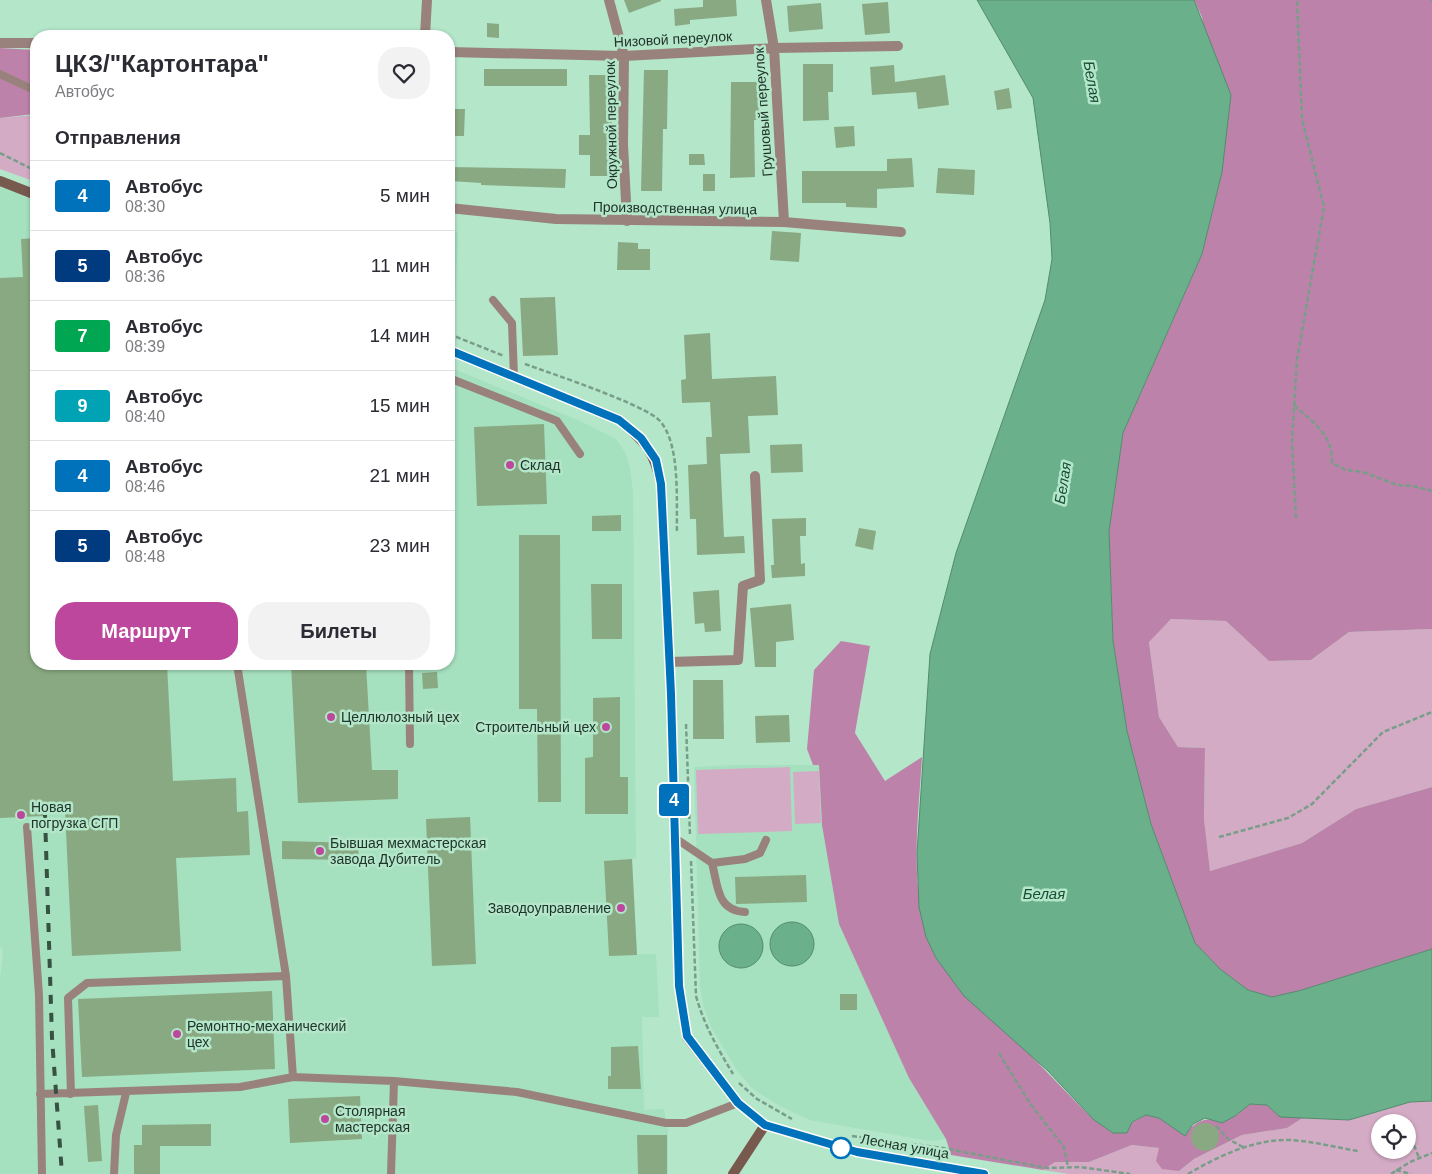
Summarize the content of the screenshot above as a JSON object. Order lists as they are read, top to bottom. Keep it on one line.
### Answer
{"streets":{"main road":["Лесная улица"],"street":["Низовой переулок","Грушовый переулок","Окружной переулок","Производственная улица"]},"crossings":[["Низовой переулок","Грушовый переулок"],["Низовой переулок","Окружной переулок"],["Грушовый переулок","Производственная улица"],["Окружной переулок","Производственная улица"]],"water":["Белая"],"places":["Склад","Целлюлозный цех","Строительный цех","Новая погрузка СГП","Бывшая мехмастерская завода Дубитель","Заводоуправление","Ремонтно-механический цех","Столярная мастерская"],"lines":["bus line 4"],"page":{"on_map":"4","heading":[["ЦКЗ/\"Картонтара\"","Автобус"],"Отправления"],"list":[{"mark":"4","name":"Автобус","note":"08:30","value":"5 мин"},{"mark":"5","name":"Автобус","note":"08:36","value":"11 мин"},{"mark":"7","name":"Автобус","note":"08:39","value":"14 мин"},{"mark":"9","name":"Автобус","note":"08:40","value":"15 мин"},{"mark":"4","name":"Автобус","note":"08:46","value":"21 мин"},{"mark":"5","name":"Автобус","note":"08:48","value":"23 мин"}],"buttons":["Маршрут","Билеты"]}}
